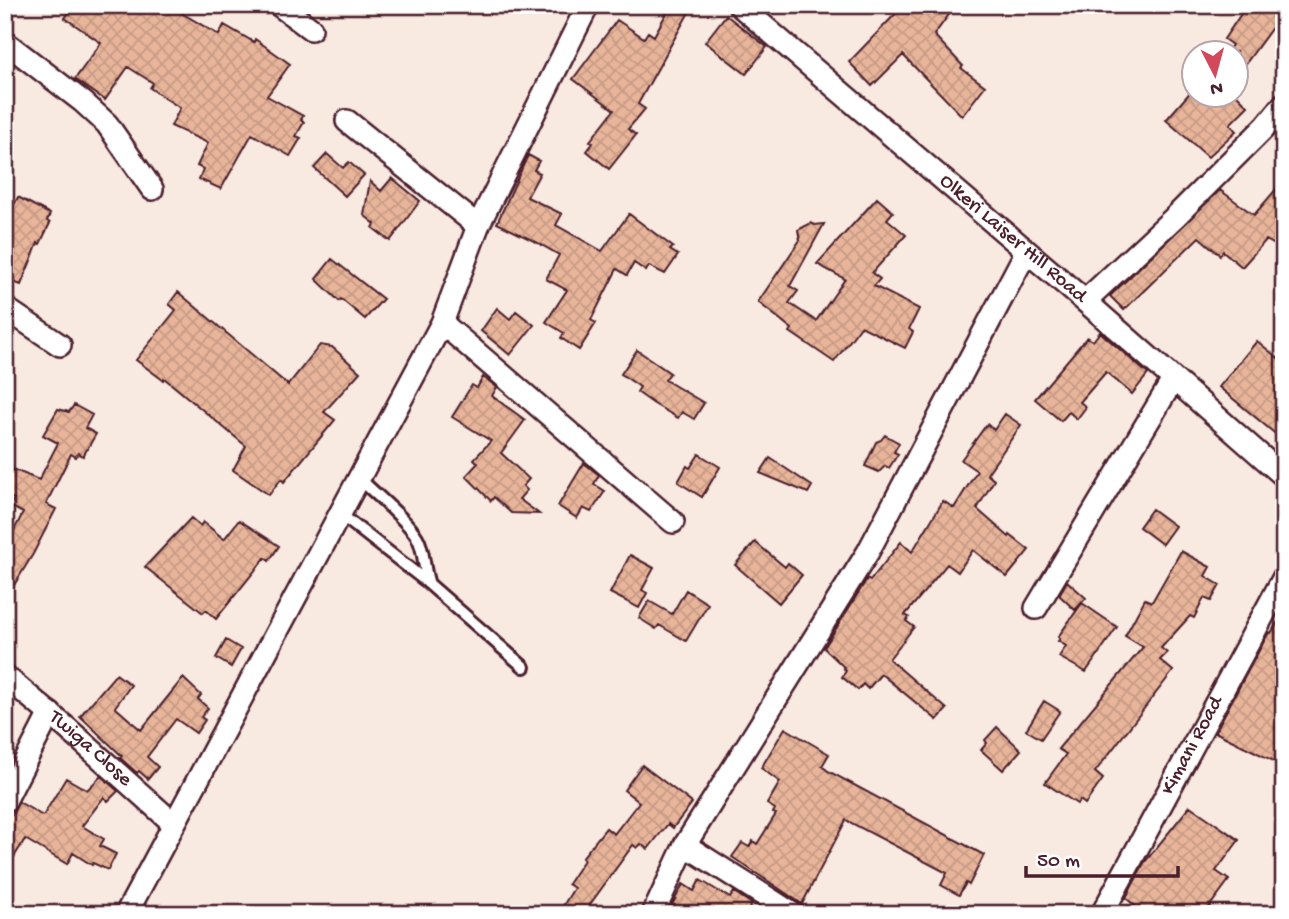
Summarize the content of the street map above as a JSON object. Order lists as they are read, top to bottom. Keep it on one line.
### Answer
{"streets":{"street":["Olkeri Laiser Hill Road","Kimani Road","Twiga Close"]},"scale_bar":"50 m","north":"bottom"}
